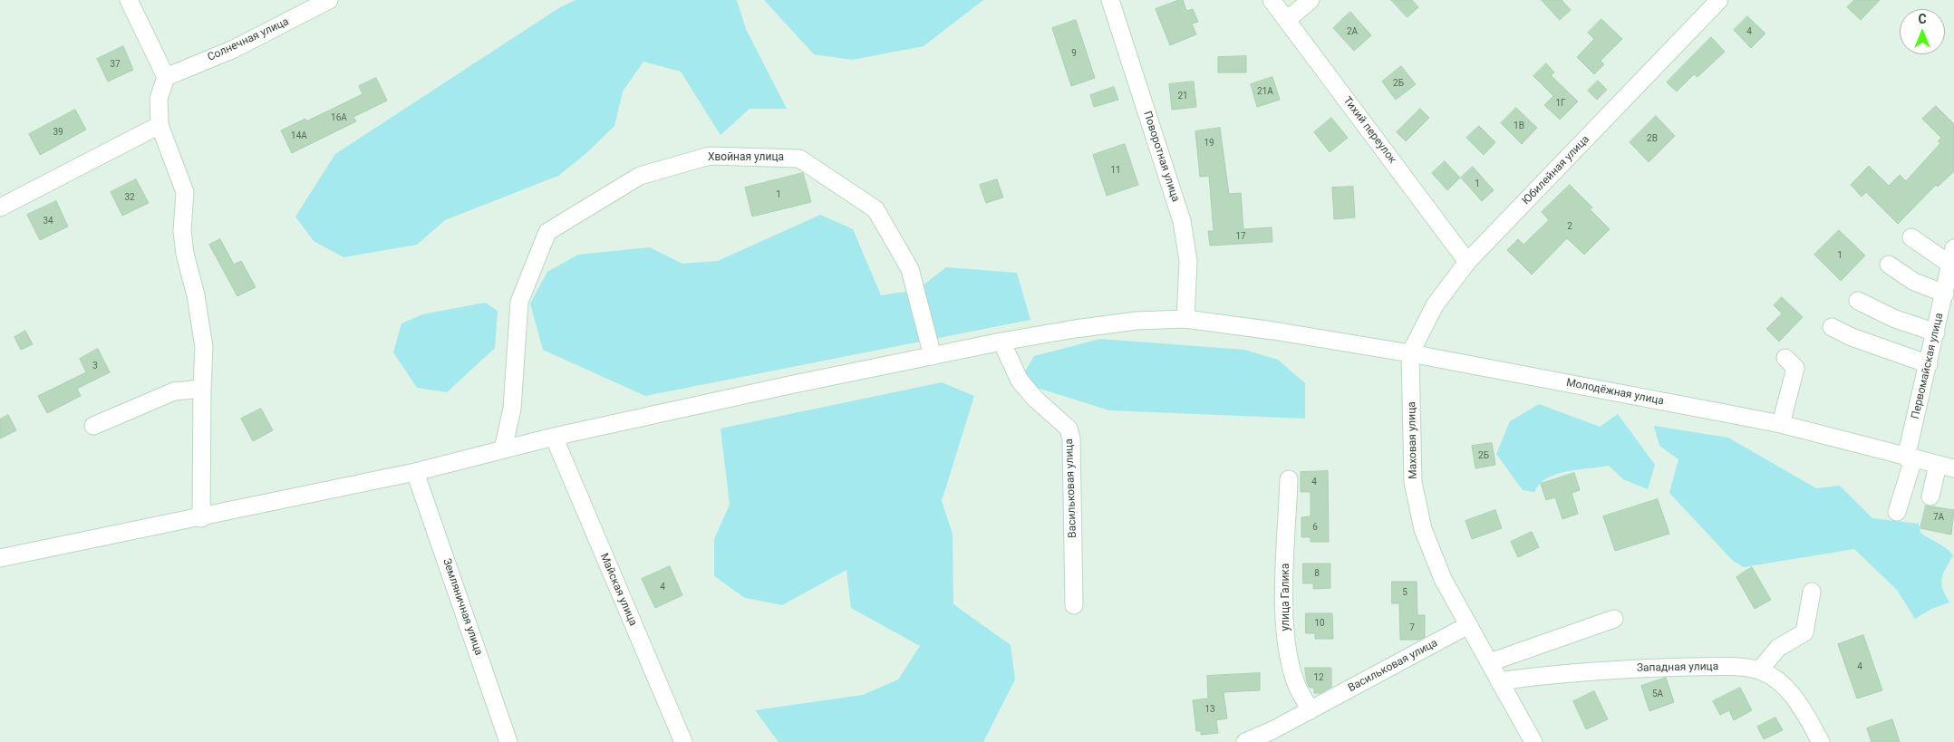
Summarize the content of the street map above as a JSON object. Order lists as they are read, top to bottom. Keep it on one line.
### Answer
{"streets":{"street":["Солнечная улица","Тихий переулок","Поворотная улица","Хвойная улица","Юбилейная улица","Первомайская улица","Молодёжная улица","Маховая улица","Васильковая улица","Майская улица","улица Галика","Земляничная улица","Западная улица"]},"crossings":[["Тихий переулок","Юбилейная улица"],["Поворотная улица","Молодёжная улица"],["Хвойная улица","Молодёжная улица"],["Юбилейная улица","Молодёжная улица"],["Юбилейная улица","Маховая улица"],["Первомайская улица","Молодёжная улица"],["Молодёжная улица","Маховая улица"],["Молодёжная улица","Васильковая улица"],["Молодёжная улица","Майская улица"],["Молодёжная улица","Земляничная улица"],["Маховая улица","Васильковая улица"],["Васильковая улица","улица Галика"]],"house_numbers":["2А","4","9","37","2Б","21А","21","1Г","16А","1В","39","14А","2В","19","11","1","1","32","34","2","17","1","3","2Б","4","7А","6","8","4","5","10","7","4","12","5А","13"],"north":"top"}
